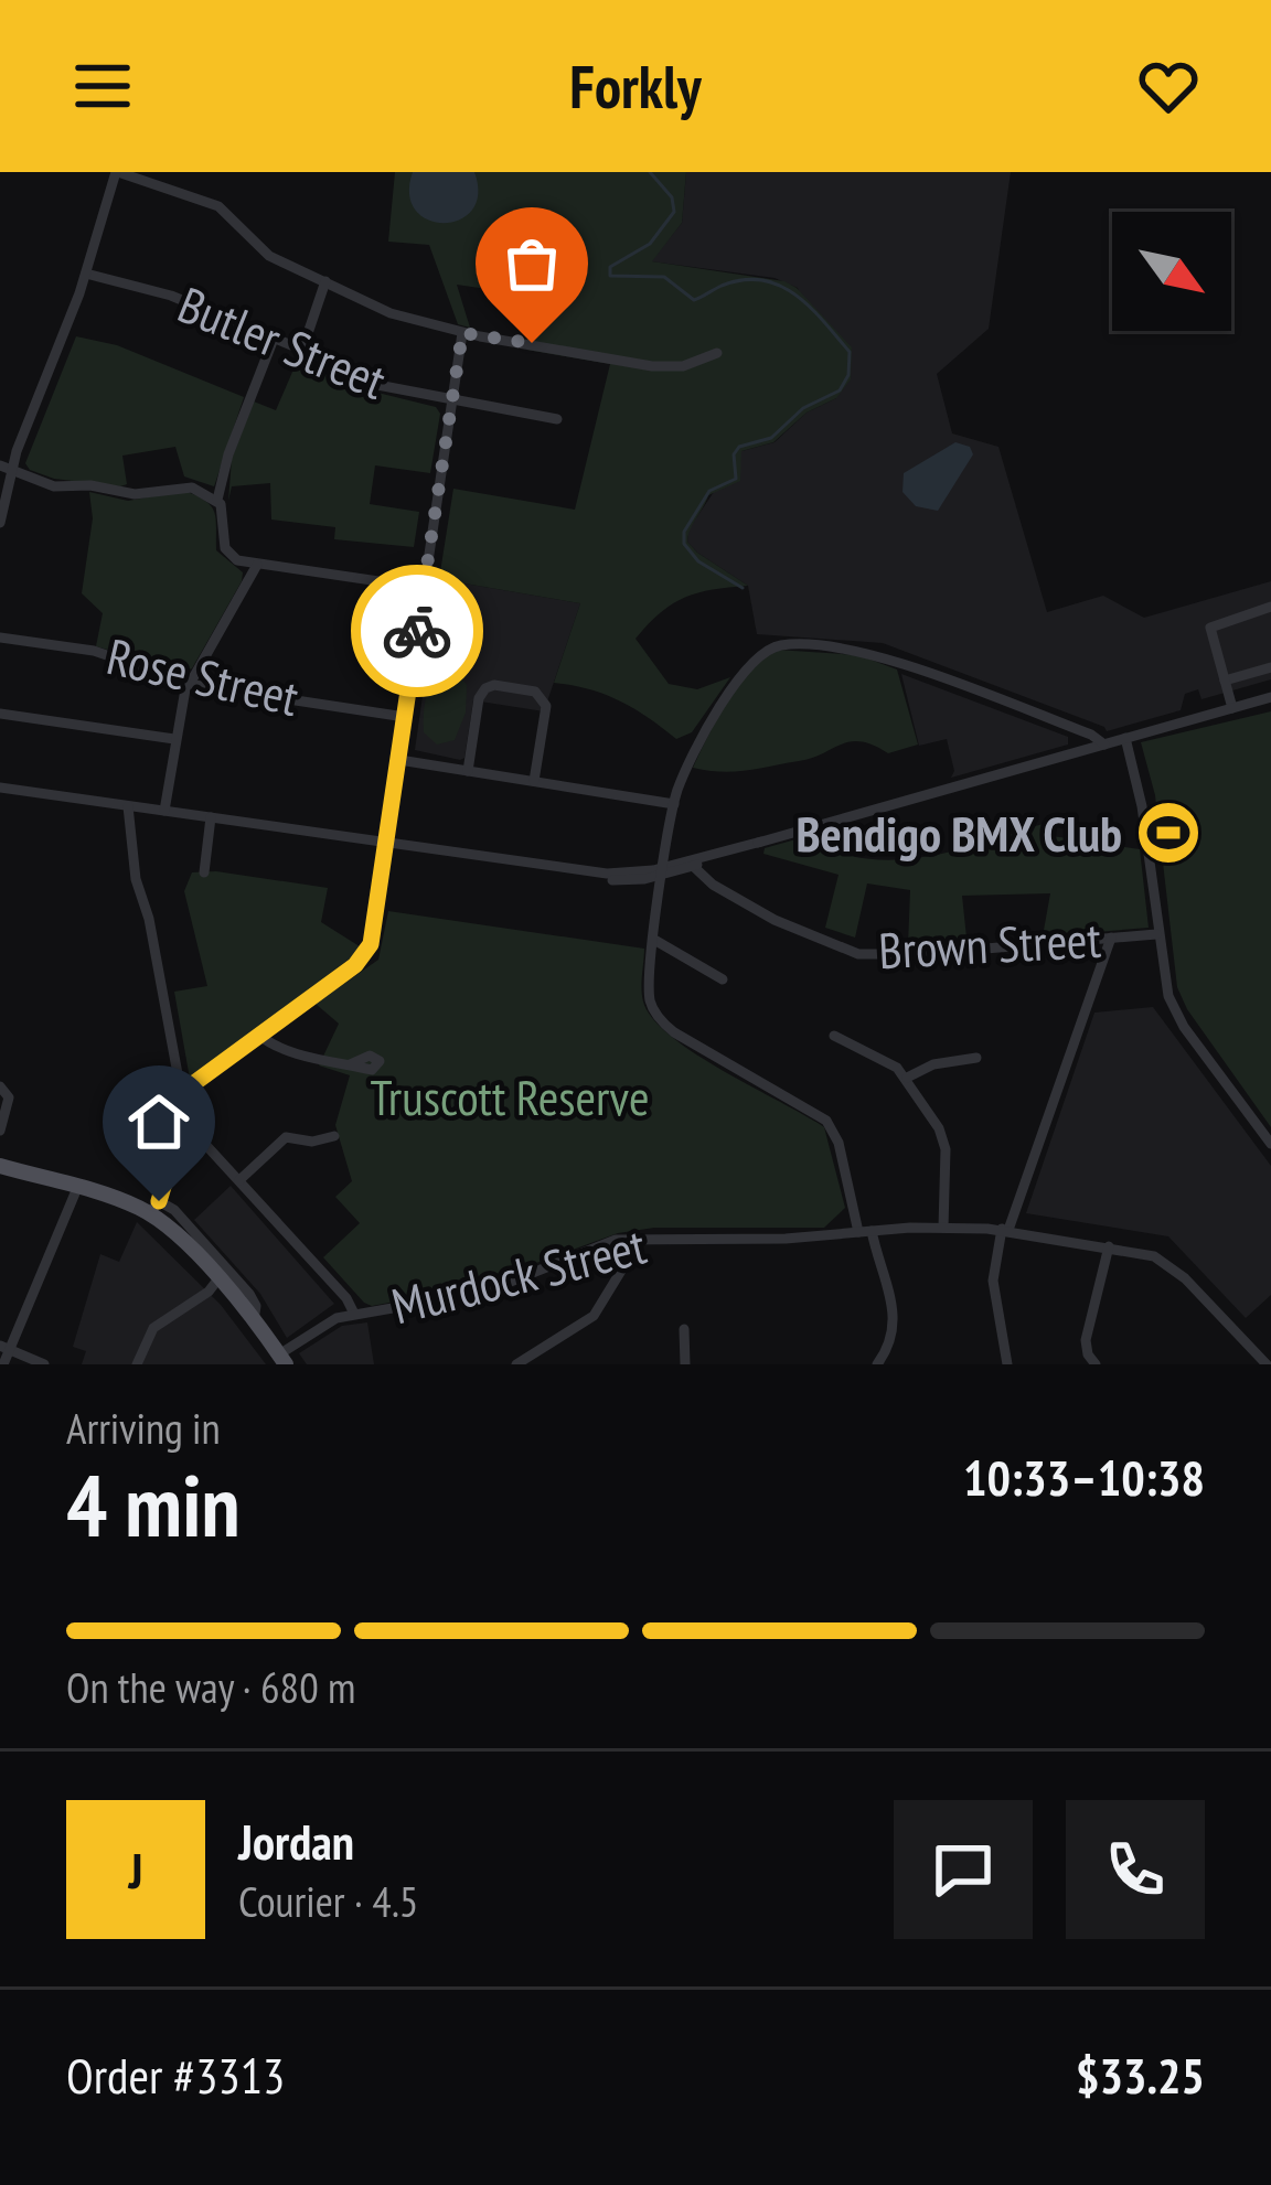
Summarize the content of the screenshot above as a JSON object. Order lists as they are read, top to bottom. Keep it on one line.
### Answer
{"streets":{"street":["Butler Street","Rose Street","Brown Street","Murdock Street"]},"parks":["Truscott Reserve"],"places":{"sports":["Bendigo BMX Club"]},"north":"bottom right","page":{"header":"Forkly","heading":["4 min","Arriving in","10:33–10:38"],"panel":["Jordan","Courier · 4.5","Order #3313","$33.25"],"bar":"On the way · 680 m","round":"J"}}
